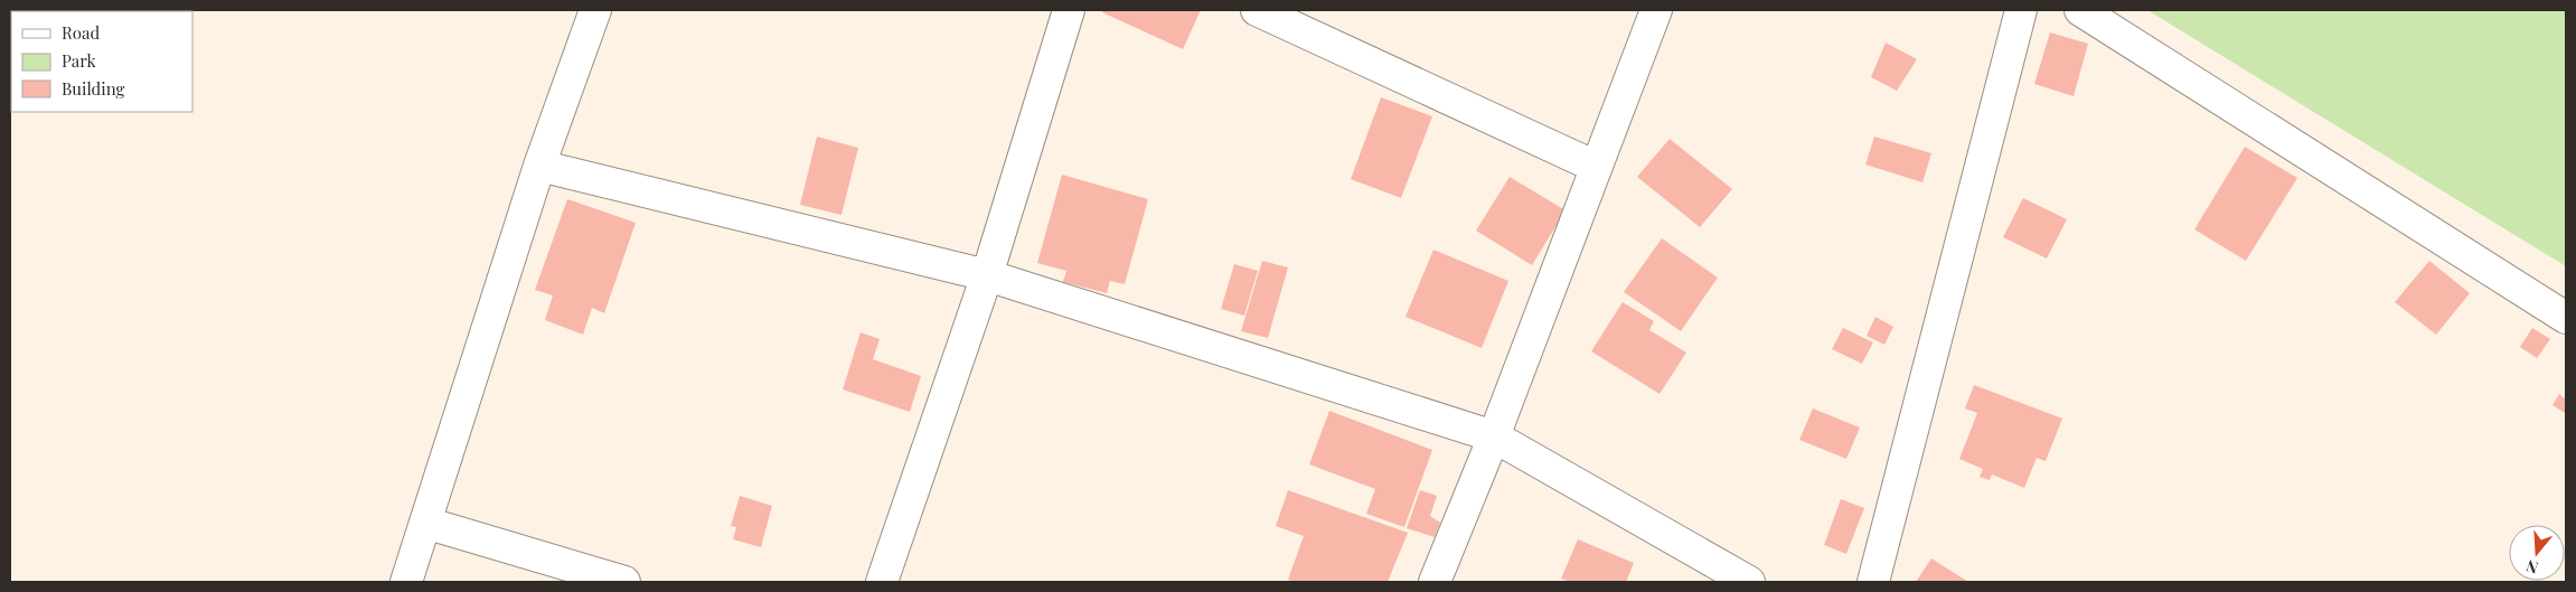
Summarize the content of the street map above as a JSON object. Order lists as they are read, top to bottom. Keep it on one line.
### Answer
{"legend":["Road","Park","Building"],"north":"bottom"}
